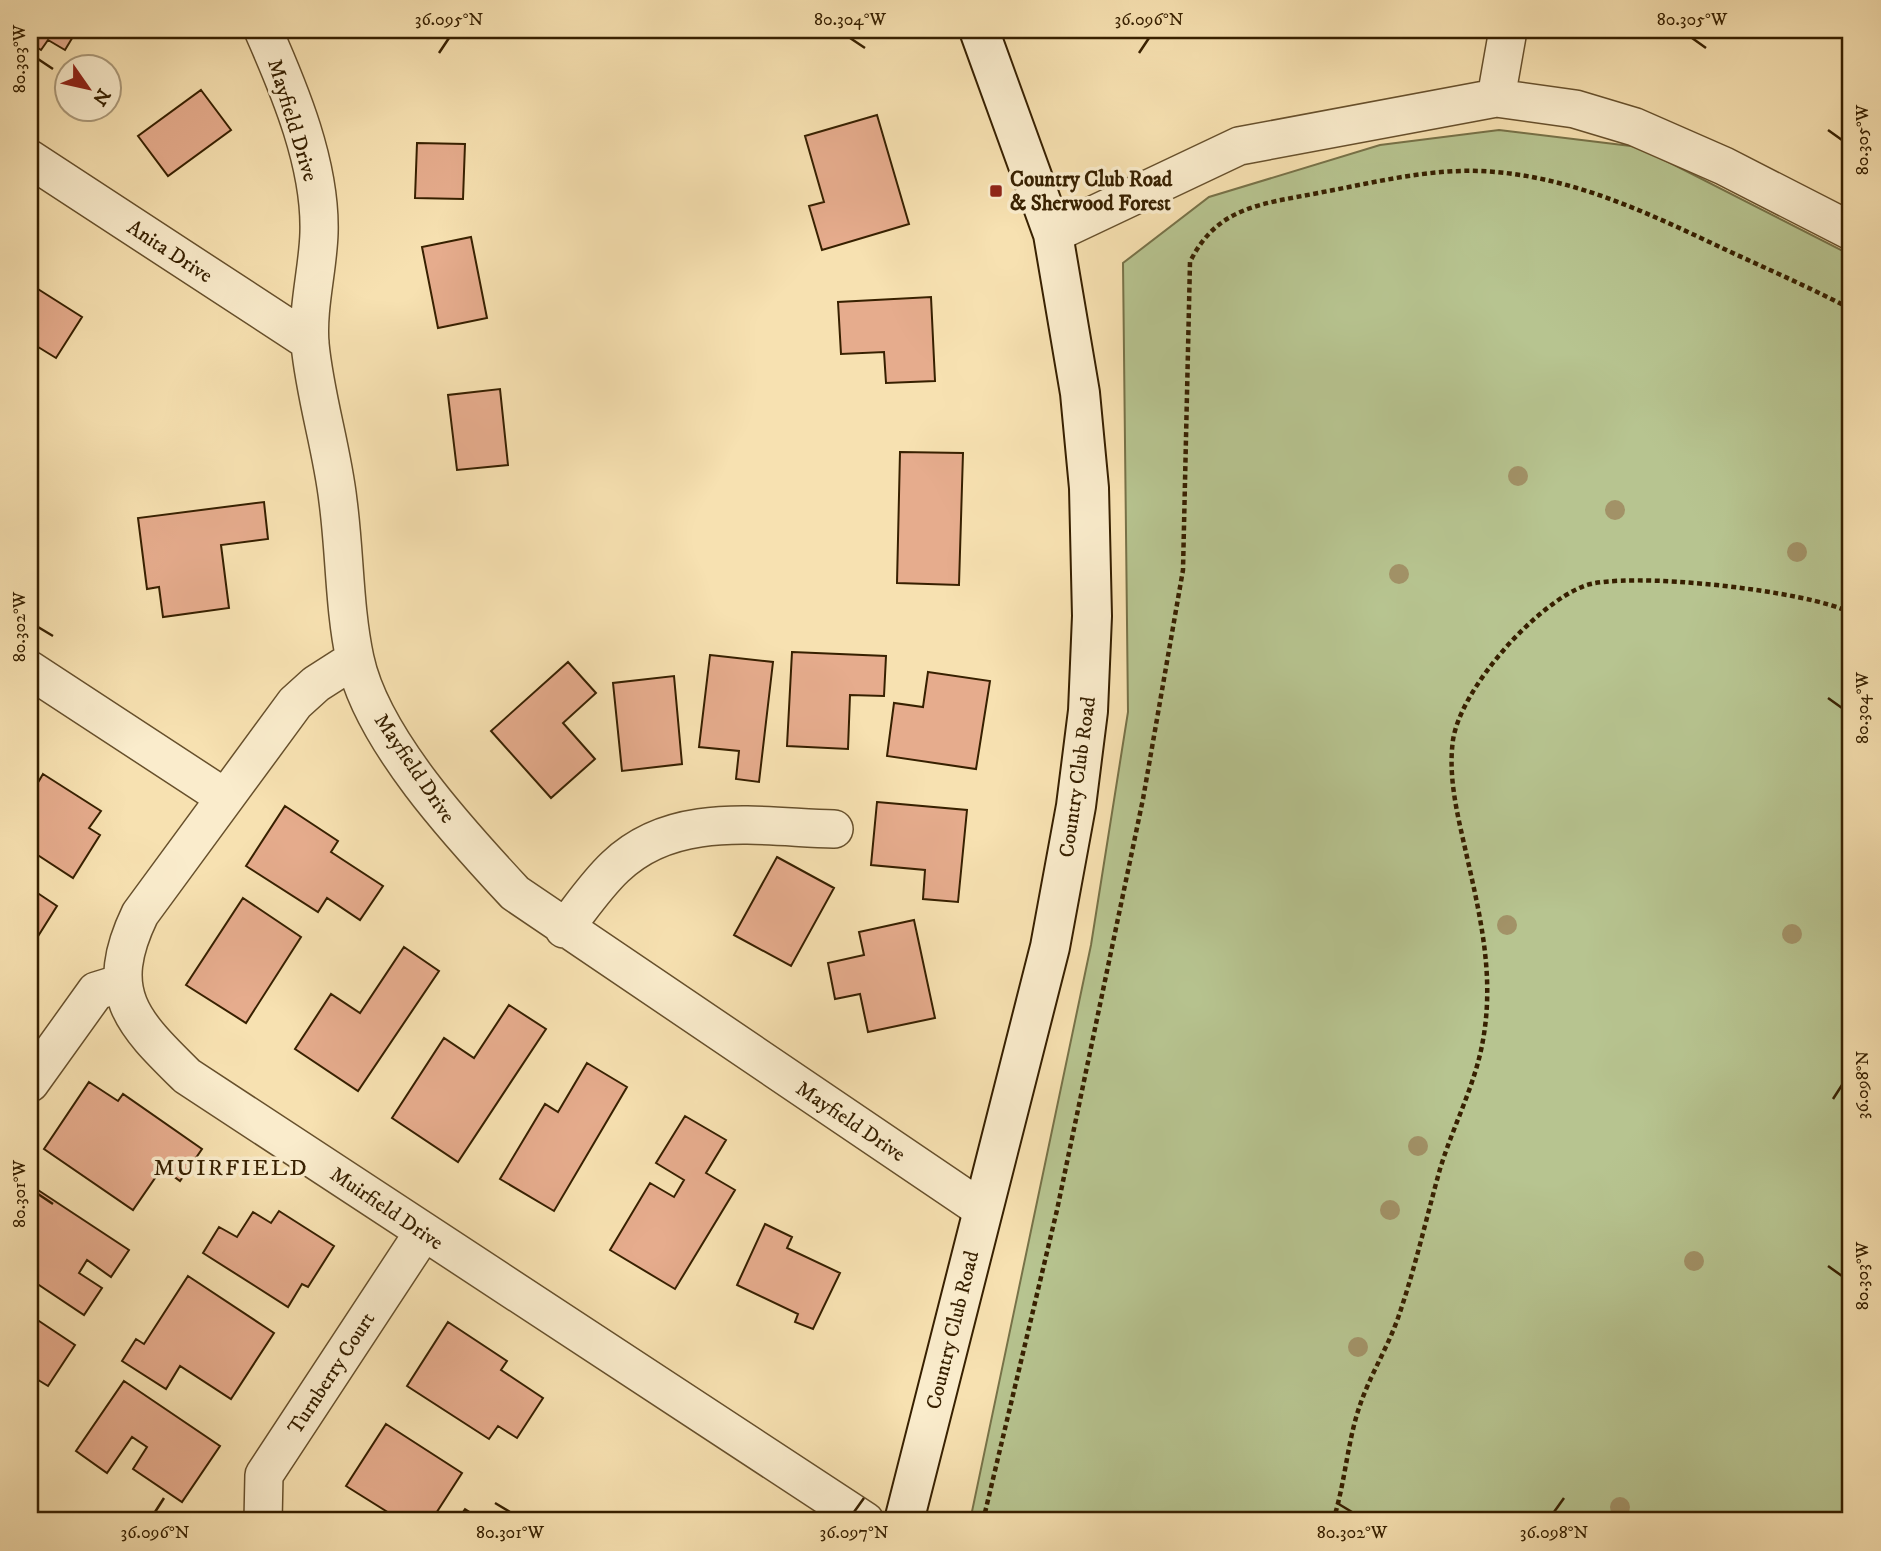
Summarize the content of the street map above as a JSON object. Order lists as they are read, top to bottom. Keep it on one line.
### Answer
{"streets":{"main road":["Country Club Road"],"street":["Mayfield Drive","Anita Drive","Muirfield Drive","Turnberry Court"]},"crossings":[["Mayfield Drive","Anita Drive"],["Mayfield Drive","Country Club Road"],["Mayfield Drive","Muirfield Drive"],["Muirfield Drive","Turnberry Court"]],"districts":["MUIRFIELD"],"places":{"transit":["Country Club Road & Sherwood Forest"]},"north":"bottom right","coordinates":["36.095°N","80.304°W","36.096°N","80.305°W","80.303°W","80.302°W","36.098°N","80.301°W","36.097°N"]}
